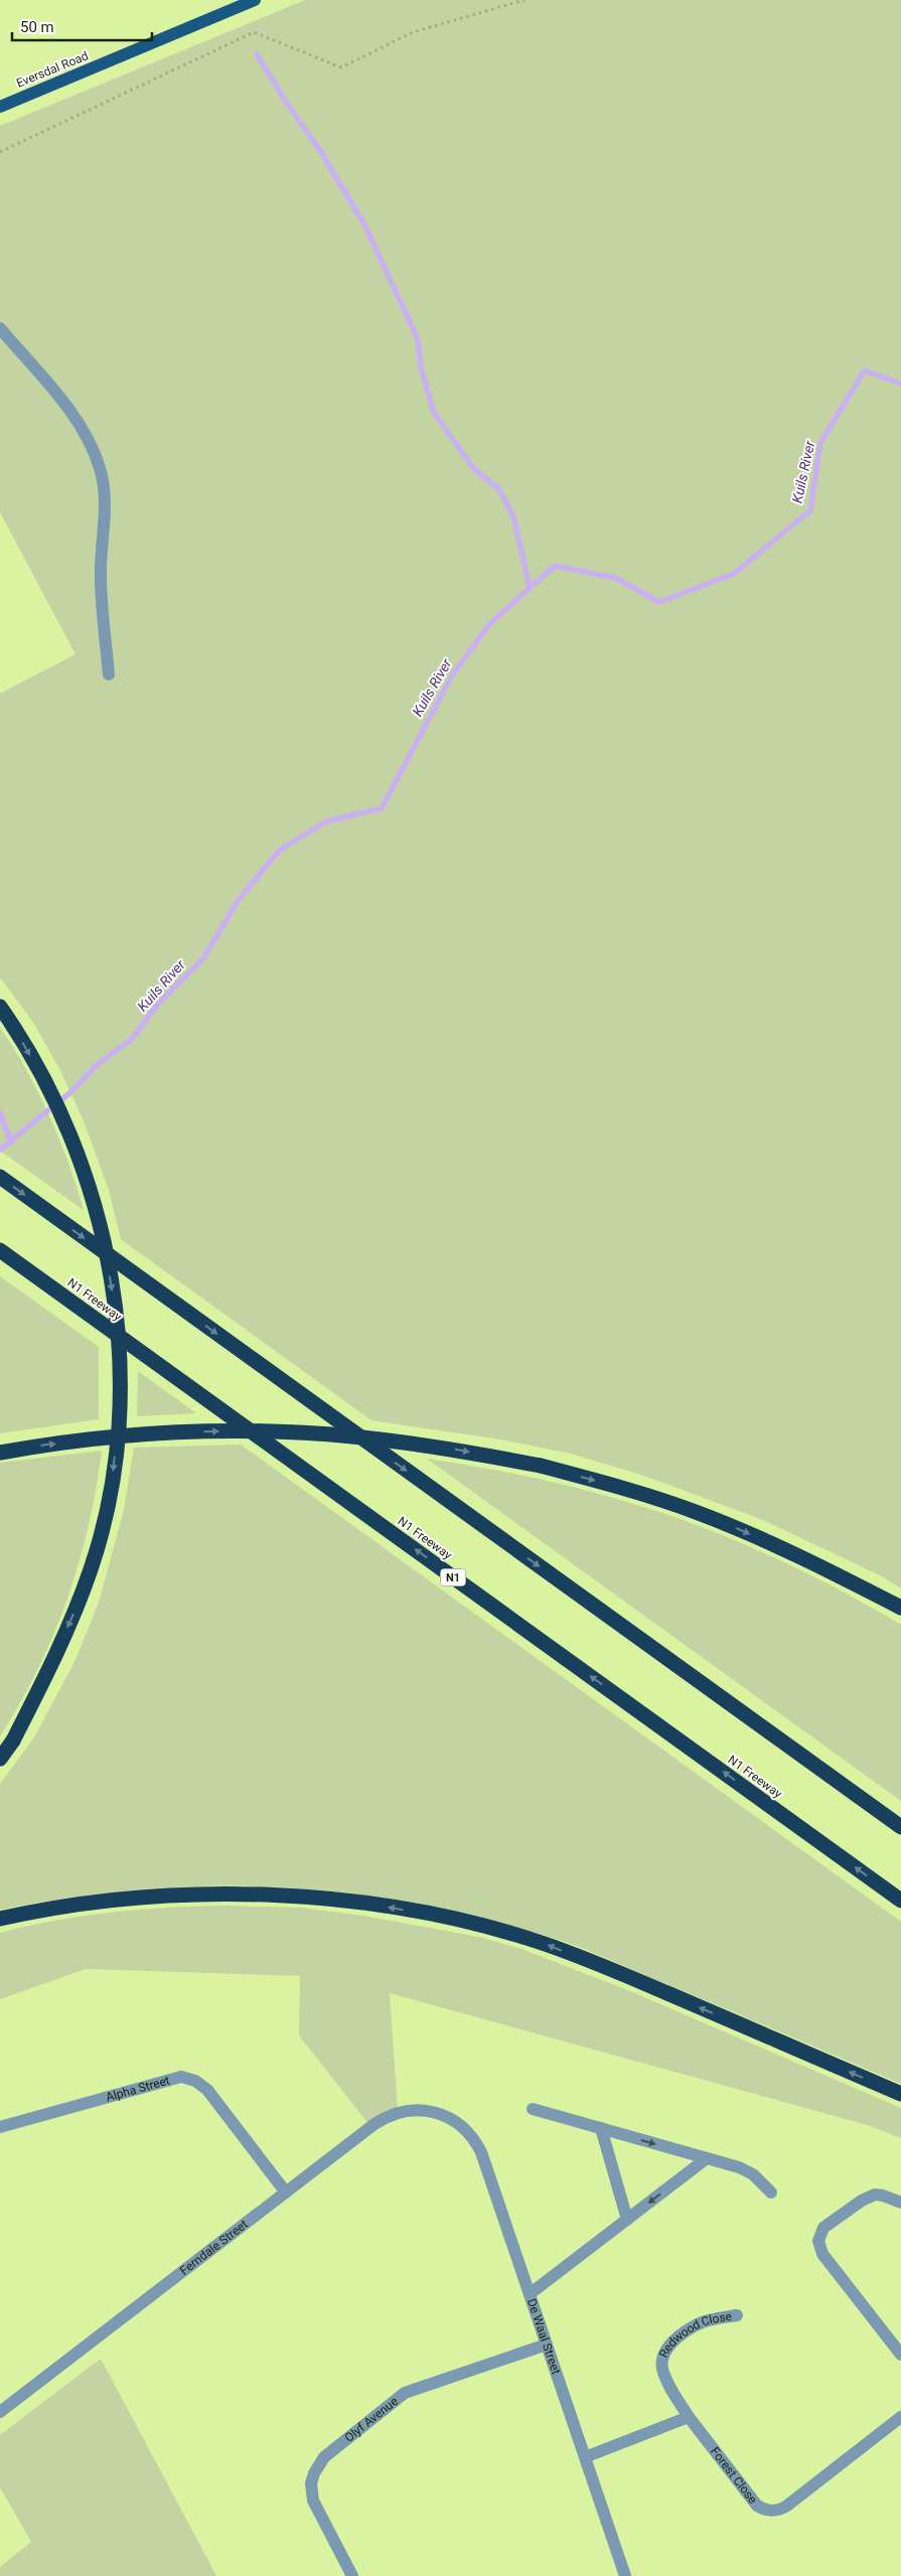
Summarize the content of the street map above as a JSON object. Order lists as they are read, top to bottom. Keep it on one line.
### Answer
{"streets":{"highway":["N1 Freeway","N1"],"main road":["Eversdal Road"],"street":["Alpha Street","Ferndale Street","De Waal Street","Redwood Close","Olyf Avenue","Forest Close"]},"crossings":[["Alpha Street","Ferndale Street"],["Ferndale Street","De Waal Street"],["De Waal Street","Olyf Avenue"],["Redwood Close","Forest Close"]],"water":["Kuils River"],"scale_bar":"50 m"}
